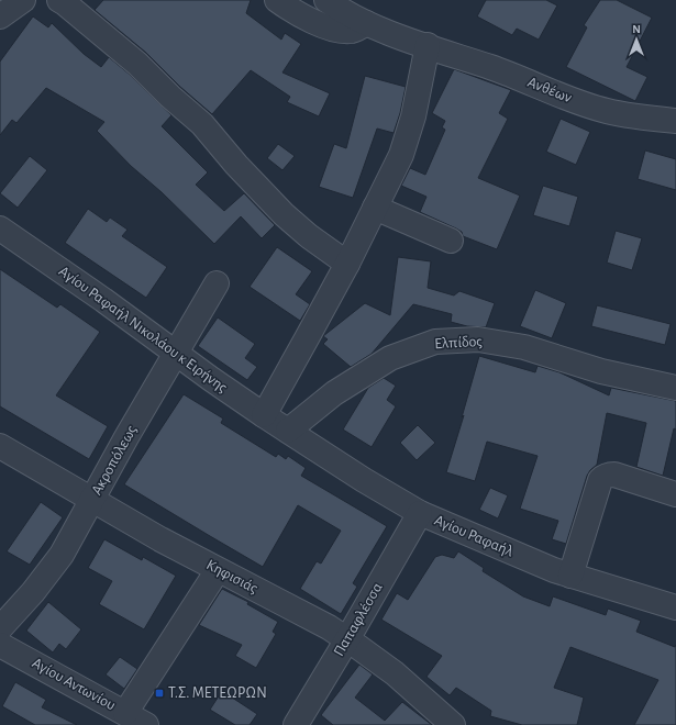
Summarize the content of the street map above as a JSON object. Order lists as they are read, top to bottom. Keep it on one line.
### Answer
{"streets":{"street":["Ανθέων","Αγίου Ραφαήλ Νικολάου κ Ειρήνης","Ελπίδος","Ακροπόλεως","Αγίου Ραφαήλ","Κηφισιάς","Παπαφλέσσα","Αγίου Αντωνίου"]},"crossings":[["Αγίου Ραφαήλ Νικολάου κ Ειρήνης","Ελπίδος"],["Αγίου Ραφαήλ Νικολάου κ Ειρήνης","Ακροπόλεως"],["Αγίου Ραφαήλ Νικολάου κ Ειρήνης","Αγίου Ραφαήλ"],["Ελπίδος","Αγίου Ραφαήλ"],["Ακροπόλεως","Κηφισιάς"],["Αγίου Ραφαήλ","Παπαφλέσσα"],["Κηφισιάς","Παπαφλέσσα"]],"places":{"transit":["Τ.Σ. ΜΕΤΕΩΡΩΝ"]},"north":"top"}
